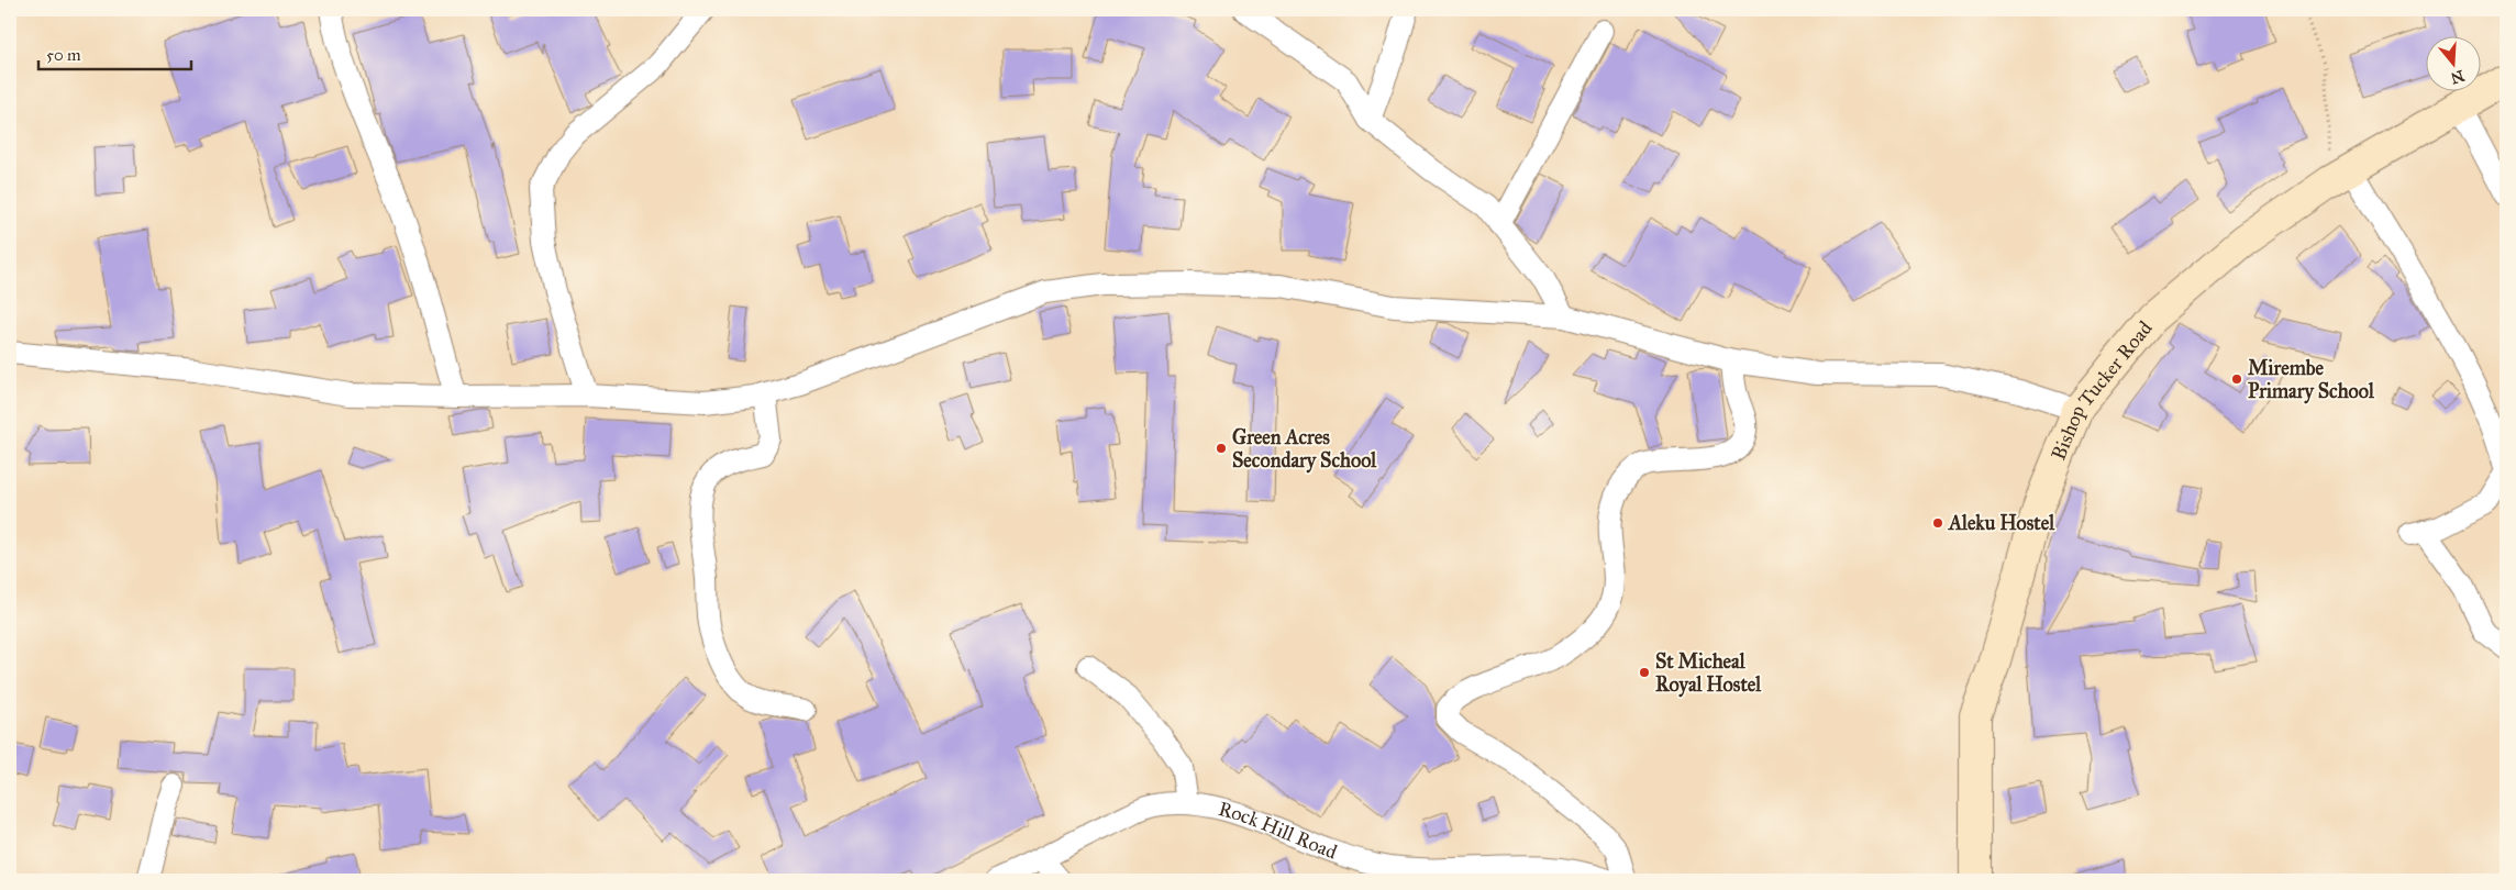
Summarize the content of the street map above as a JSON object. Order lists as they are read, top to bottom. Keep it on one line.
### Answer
{"streets":{"main road":["Bishop Tucker Road"],"street":["Rock Hill Road"]},"places":["Mirembe Primary School","Green Acres Secondary School","Aleku Hostel","St Micheal Royal Hostel"],"scale_bar":"50 m","north":"bottom"}
